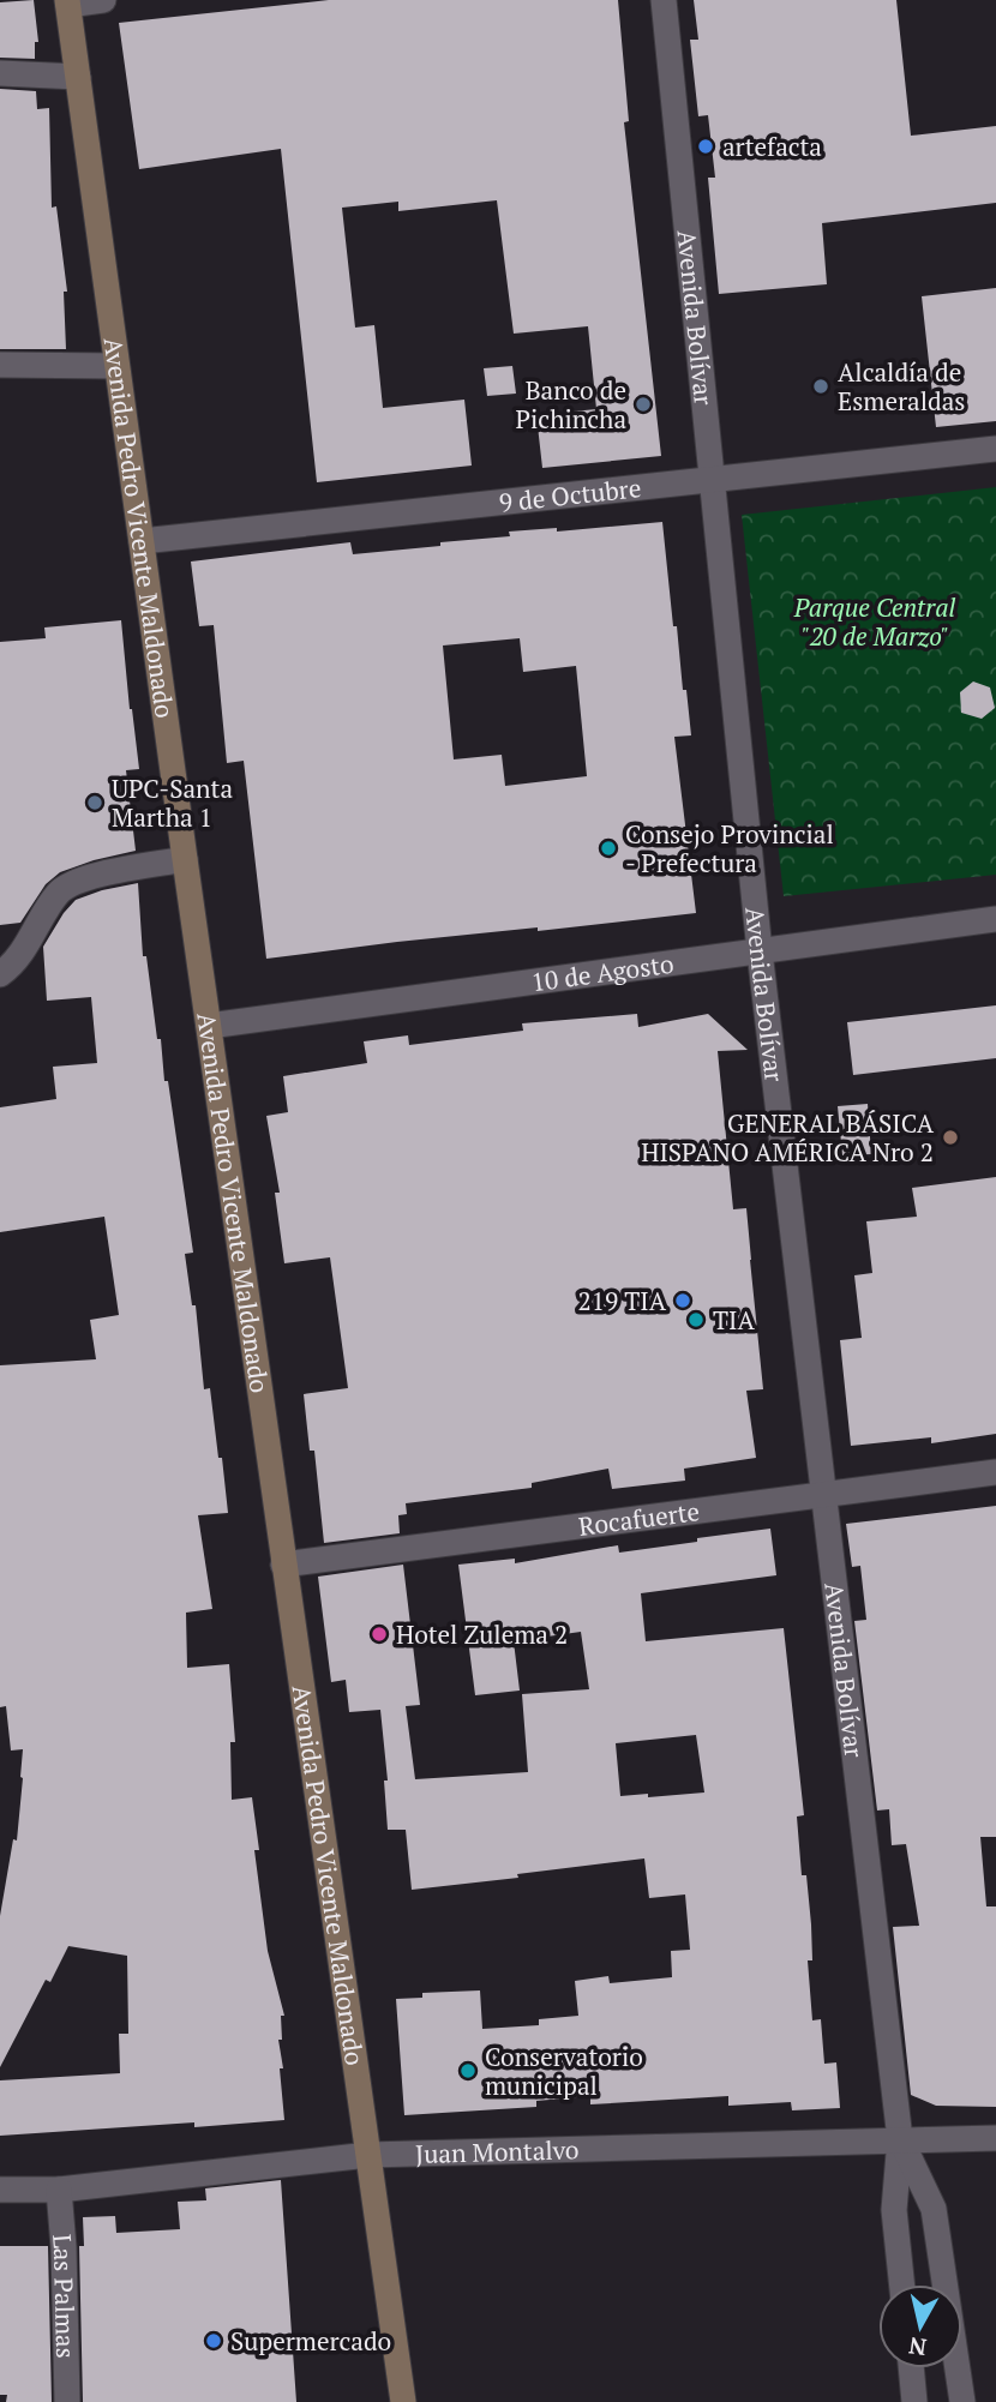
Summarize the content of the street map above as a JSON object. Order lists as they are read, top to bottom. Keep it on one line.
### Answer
{"streets":{"main road":["Avenida Pedro Vicente Maldonado"],"street":["Avenida Bolívar","9 de Octubre","10 de Agosto","Rocafuerte","Juan Montalvo","Las Palmas"]},"crossings":[["Avenida Bolívar","9 de Octubre"],["Avenida Bolívar","10 de Agosto"],["Avenida Bolívar","Rocafuerte"],["Avenida Bolívar","Juan Montalvo"],["9 de Octubre","Avenida Pedro Vicente Maldonado"],["Avenida Pedro Vicente Maldonado","10 de Agosto"],["Avenida Pedro Vicente Maldonado","Rocafuerte"],["Avenida Pedro Vicente Maldonado","Juan Montalvo"],["Juan Montalvo","Las Palmas"]],"parks":["Parque Central \"20 de Marzo\""],"places":["artefacta","Alcaldía de Esmeraldas","Banco de Pichincha","UPC-Santa Martha 1","Consejo Provincial - Prefectura","GENERAL BÁSICA HISPANO AMÉRICA Nro 2","219 TIA","TIA","Hotel Zulema 2","Conservatorio municipal","Supermercado"],"north":"bottom"}
